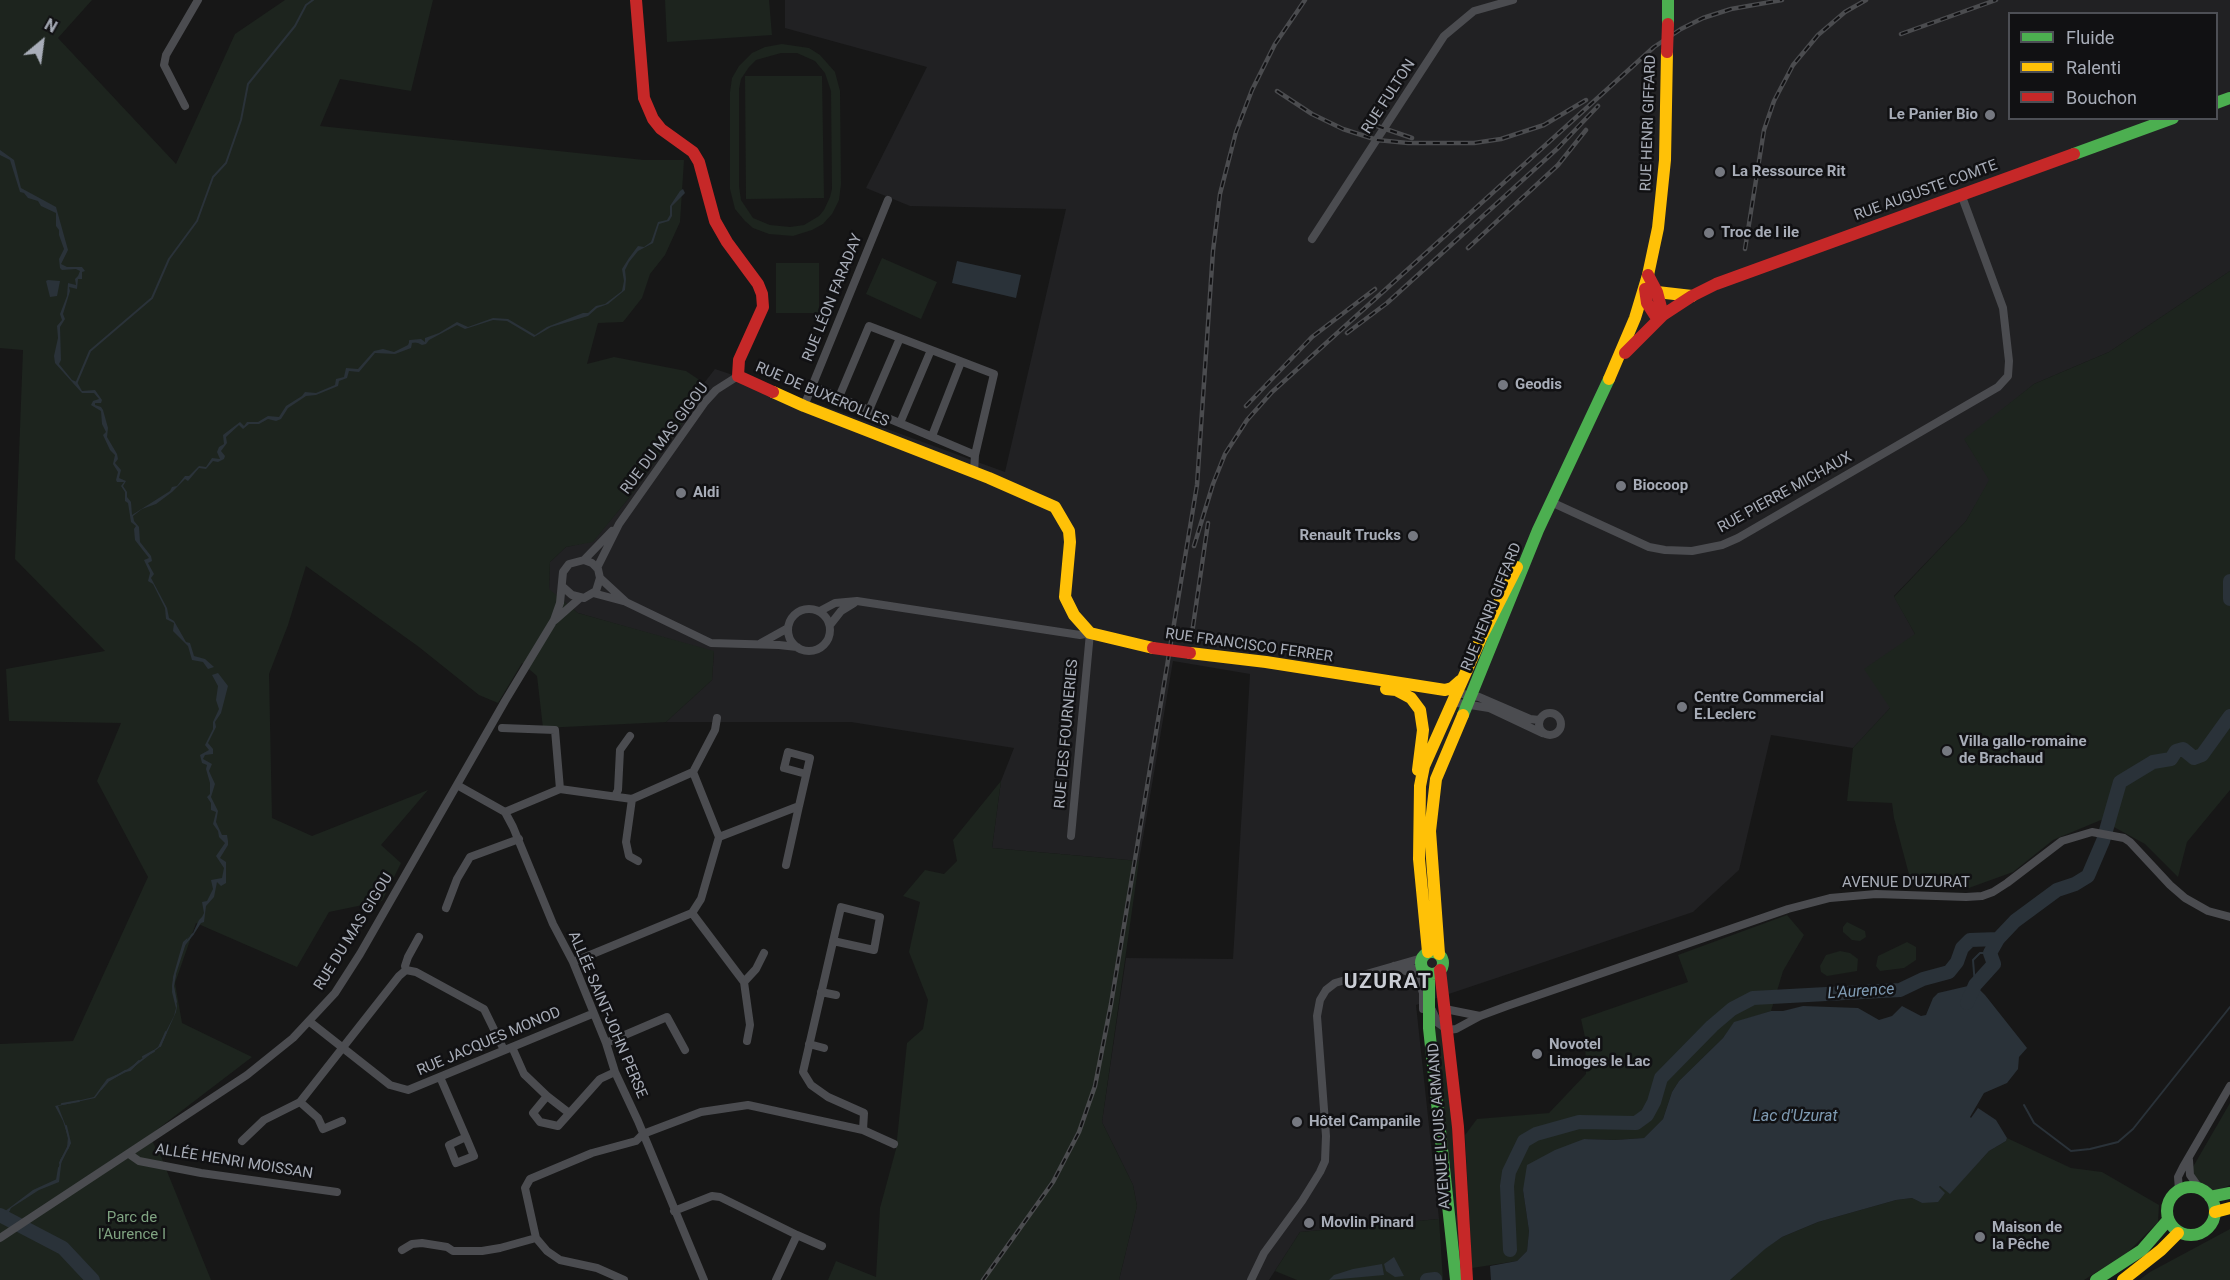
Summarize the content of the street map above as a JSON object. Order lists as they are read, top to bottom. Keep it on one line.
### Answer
{"streets":{"street":["RUE FULTON","RUE HENRI GIFFARD","RUE AUGUSTE COMTE","RUE LÉON FARADAY","RUE DE BUXEROLLES","RUE DU MAS GIGOU","RUE PIERRE MICHAUX","RUE FRANCISCO FERRER","RUE DES FOURNERIES","AVENUE D'UZURAT","ALLÉE SAINT-JOHN PERSE","RUE JACQUES MONOD","AVENUE LOUIS ARMAND","ALLÉE HENRI MOISSAN"]},"crossings":[["RUE HENRI GIFFARD","RUE AUGUSTE COMTE"],["RUE HENRI GIFFARD","RUE PIERRE MICHAUX"],["RUE HENRI GIFFARD","AVENUE LOUIS ARMAND"],["RUE AUGUSTE COMTE","RUE PIERRE MICHAUX"],["RUE LÉON FARADAY","RUE DE BUXEROLLES"],["RUE DE BUXEROLLES","RUE DU MAS GIGOU"],["RUE DE BUXEROLLES","RUE FRANCISCO FERRER"],["RUE DE BUXEROLLES","RUE DES FOURNERIES"],["RUE DU MAS GIGOU","RUE JACQUES MONOD"],["RUE DU MAS GIGOU","ALLÉE HENRI MOISSAN"],["RUE FRANCISCO FERRER","RUE DES FOURNERIES"],["AVENUE D'UZURAT","AVENUE LOUIS ARMAND"],["ALLÉE SAINT-JOHN PERSE","RUE JACQUES MONOD"]],"districts":["UZURAT"],"water":["L'Aurence","Lac d'Uzurat"],"parks":["Parc de l'Aurence I"],"places":["Le Panier Bio","La Ressource Rit","Troc de l ile","Geodis","Biocoop","Aldi","Renault Trucks","Centre Commercial E.Leclerc","Villa gallo-romaine de Brachaud","Novotel Limoges le Lac","Hôtel Campanile","Movlin Pinard","Maison de la Pêche"],"legend":["Fluide","Ralenti","Bouchon"],"north":"top right"}
